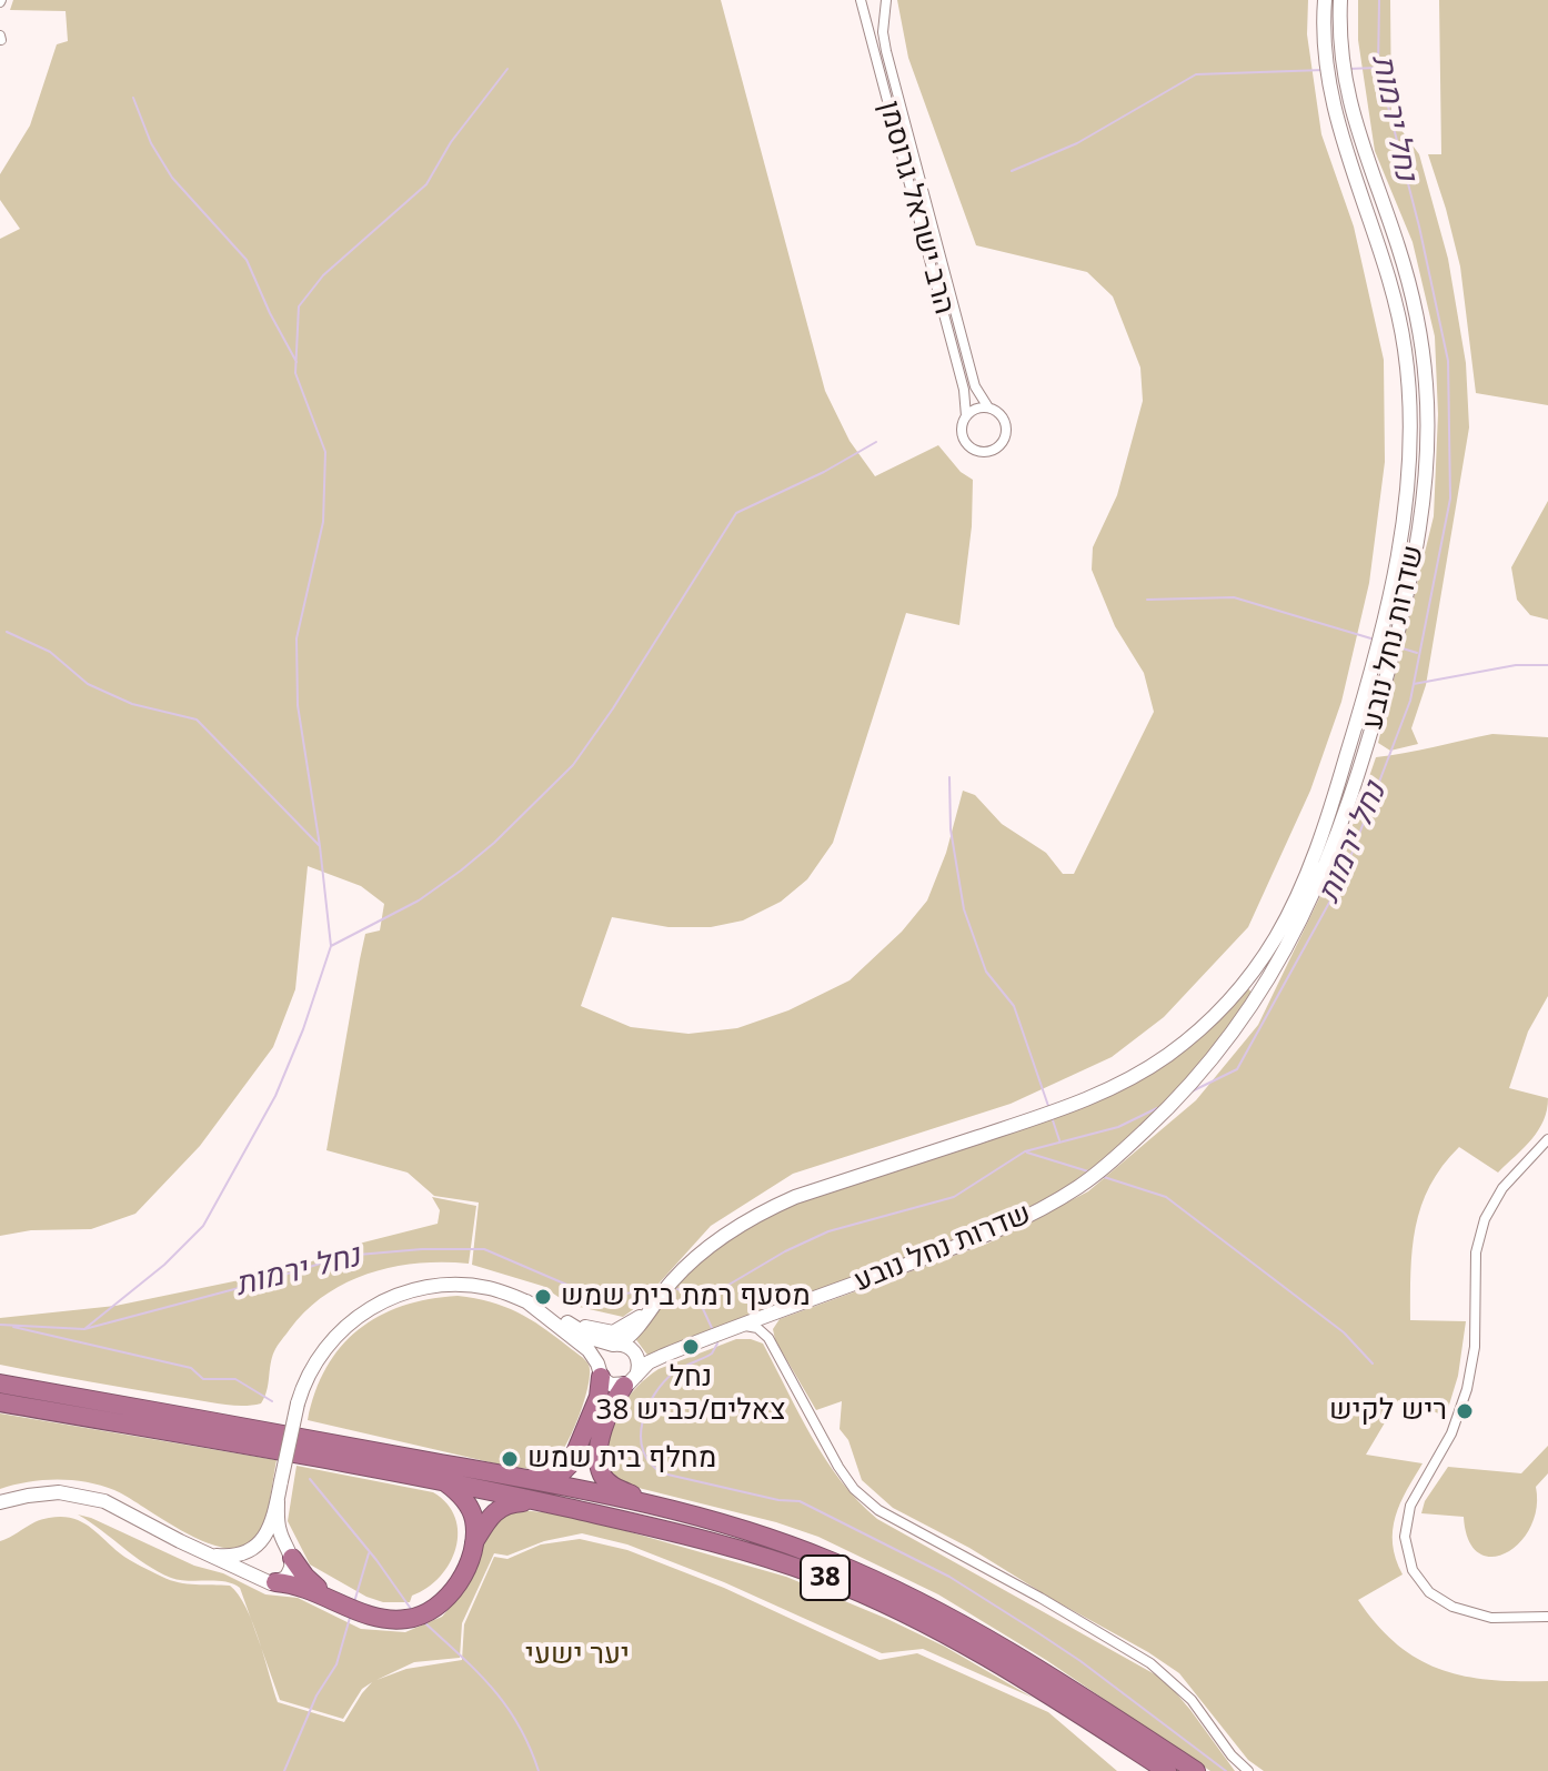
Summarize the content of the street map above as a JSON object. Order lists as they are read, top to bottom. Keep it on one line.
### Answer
{"streets":{"highway":["38"],"main road":["שדרות נחל נובע"],"street":["הרב ישראל גרוסמן"]},"water":["נחל ירמות"],"parks":["יער ישעי"],"places":["מסעף רמת בית שמש","נחל צאלים/כביש 38","ריש לקיש","מחלף בית שמש"]}
